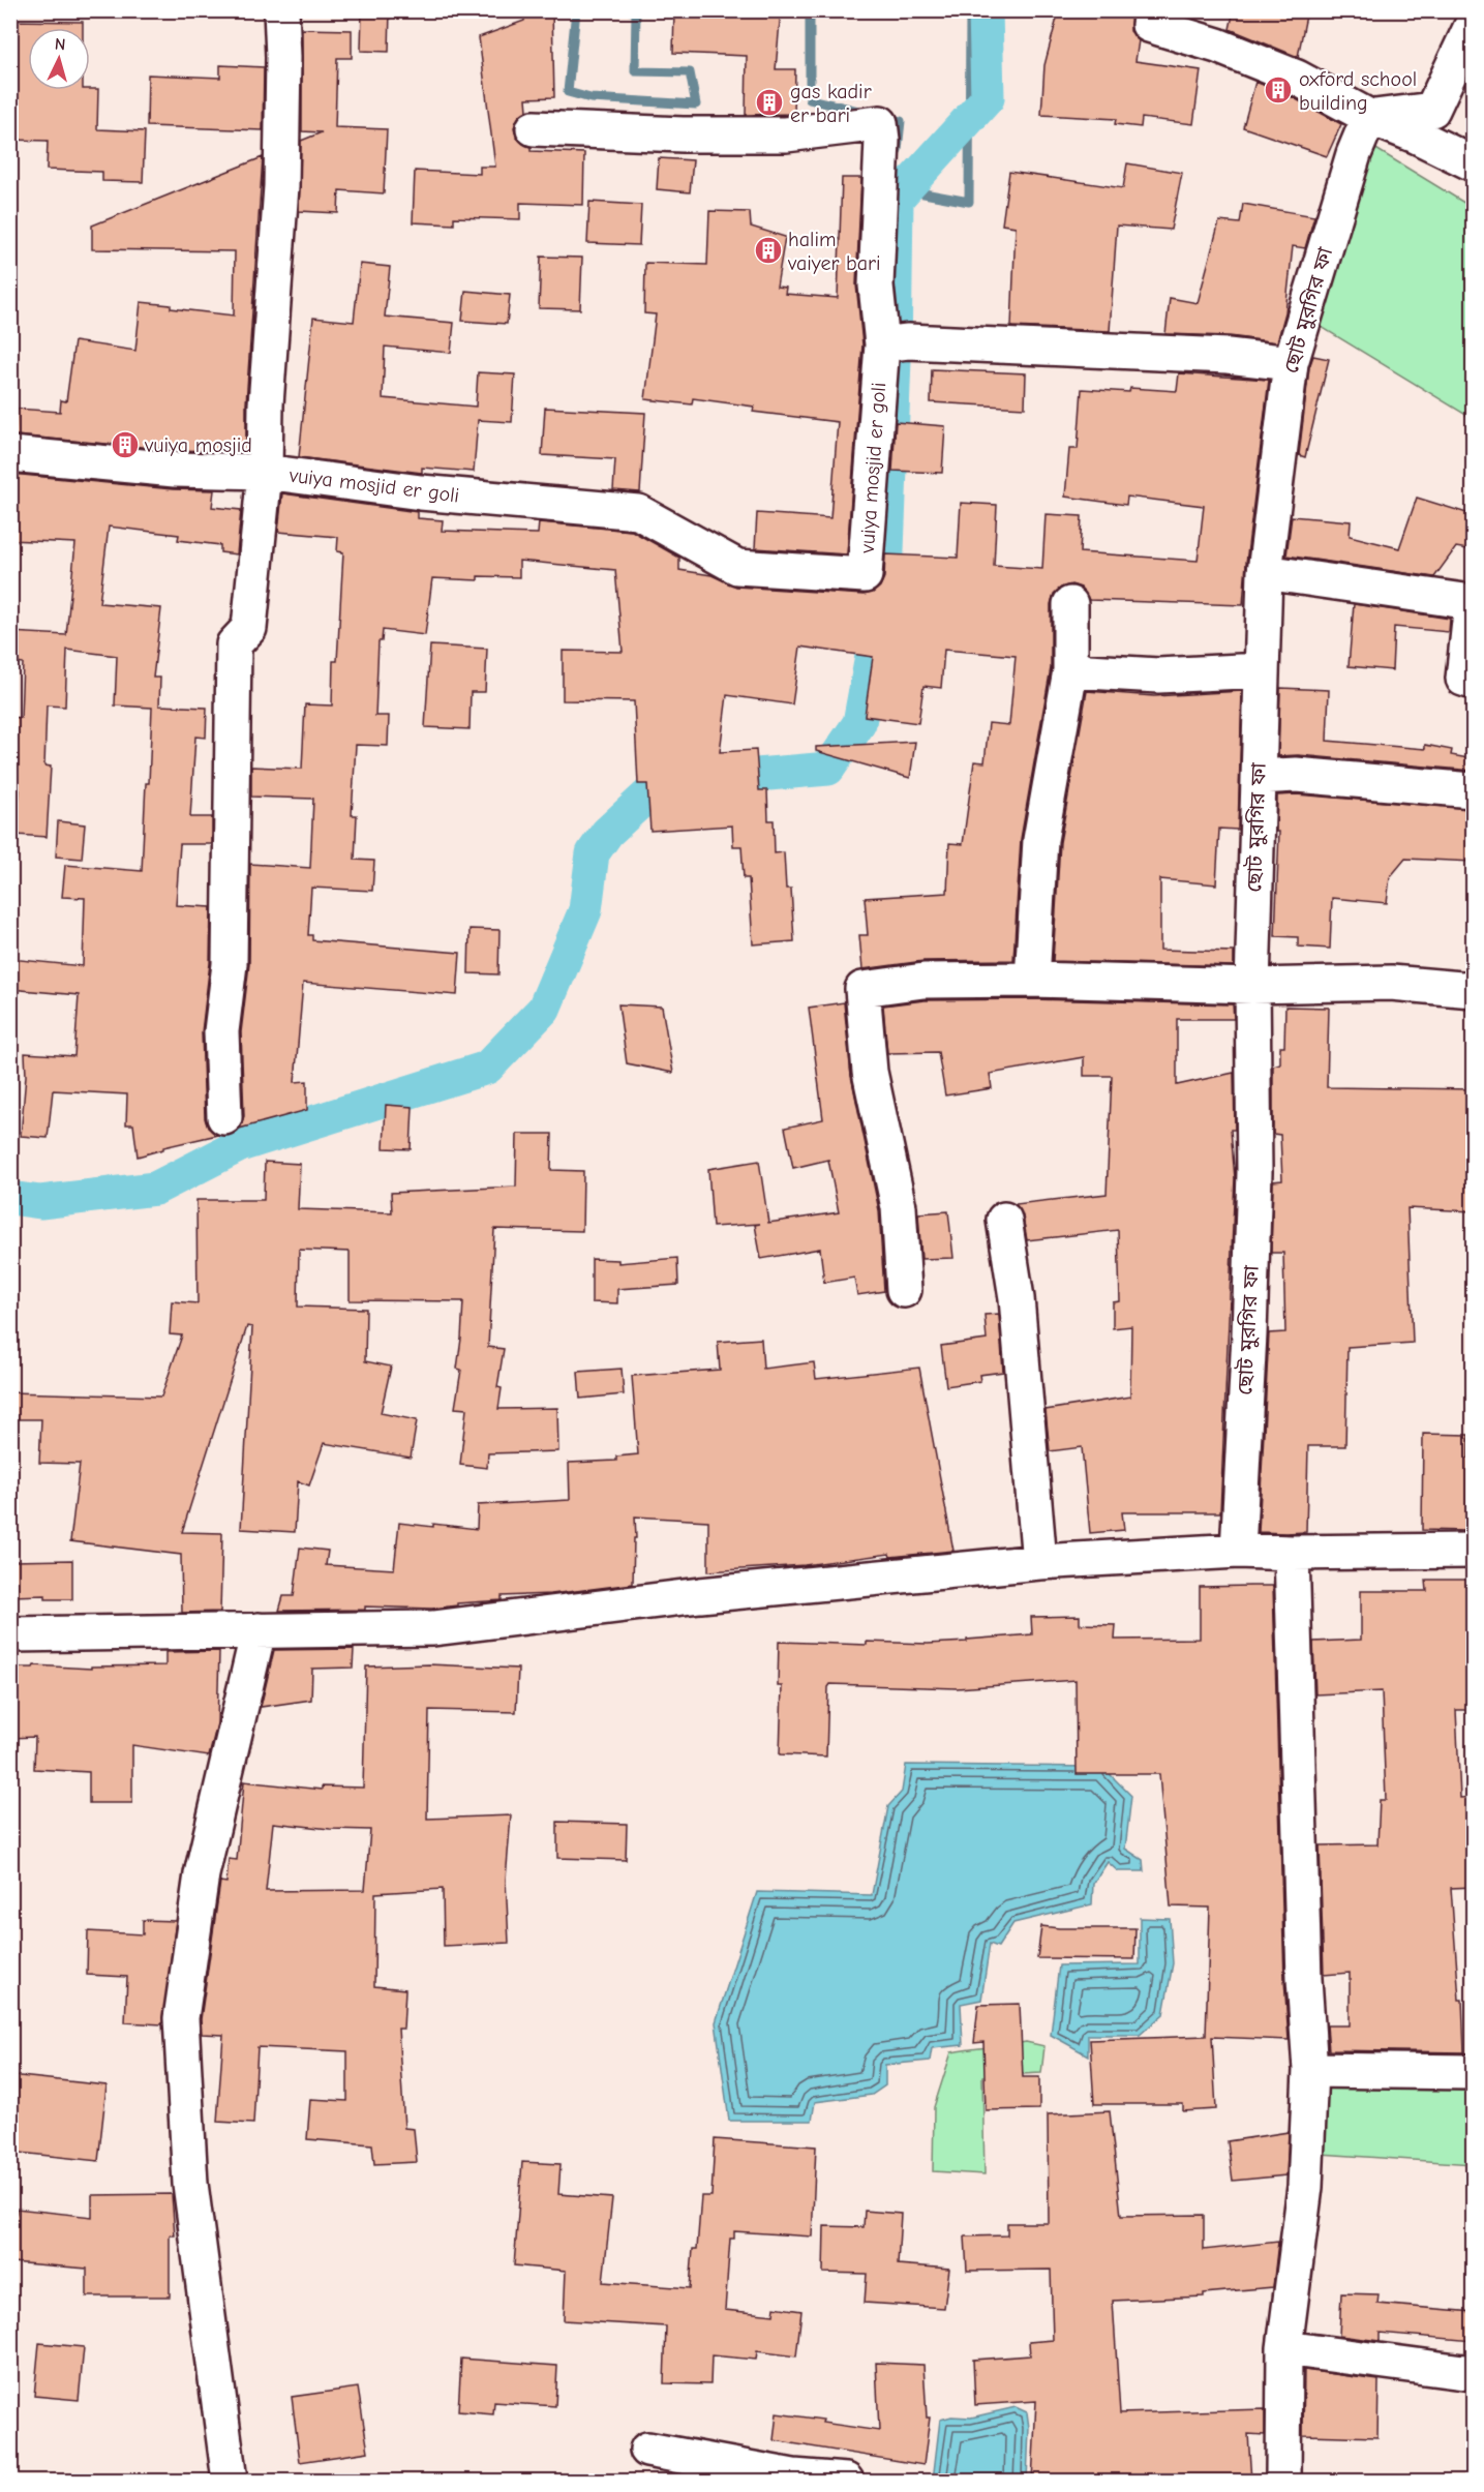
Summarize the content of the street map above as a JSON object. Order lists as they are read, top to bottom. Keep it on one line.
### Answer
{"streets":{"street":["ছোট মুরগির ফা","vuiya mosjid er goli"]},"places":{"building":["oxford school building","gas kadir er bari","halim vaiyer bari","vuiya mosjid"]},"north":"top"}
